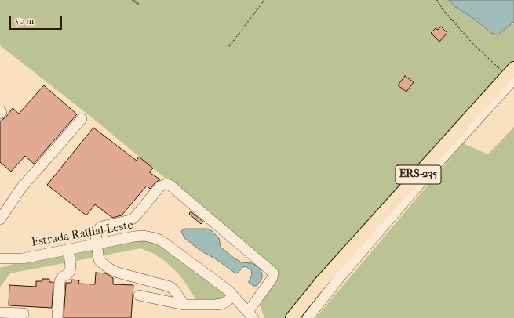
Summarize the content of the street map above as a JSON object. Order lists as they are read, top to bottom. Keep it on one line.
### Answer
{"streets":{"main road":["ERS-235"],"street":["Estrada Radial Leste"]},"scale_bar":"50 m"}
